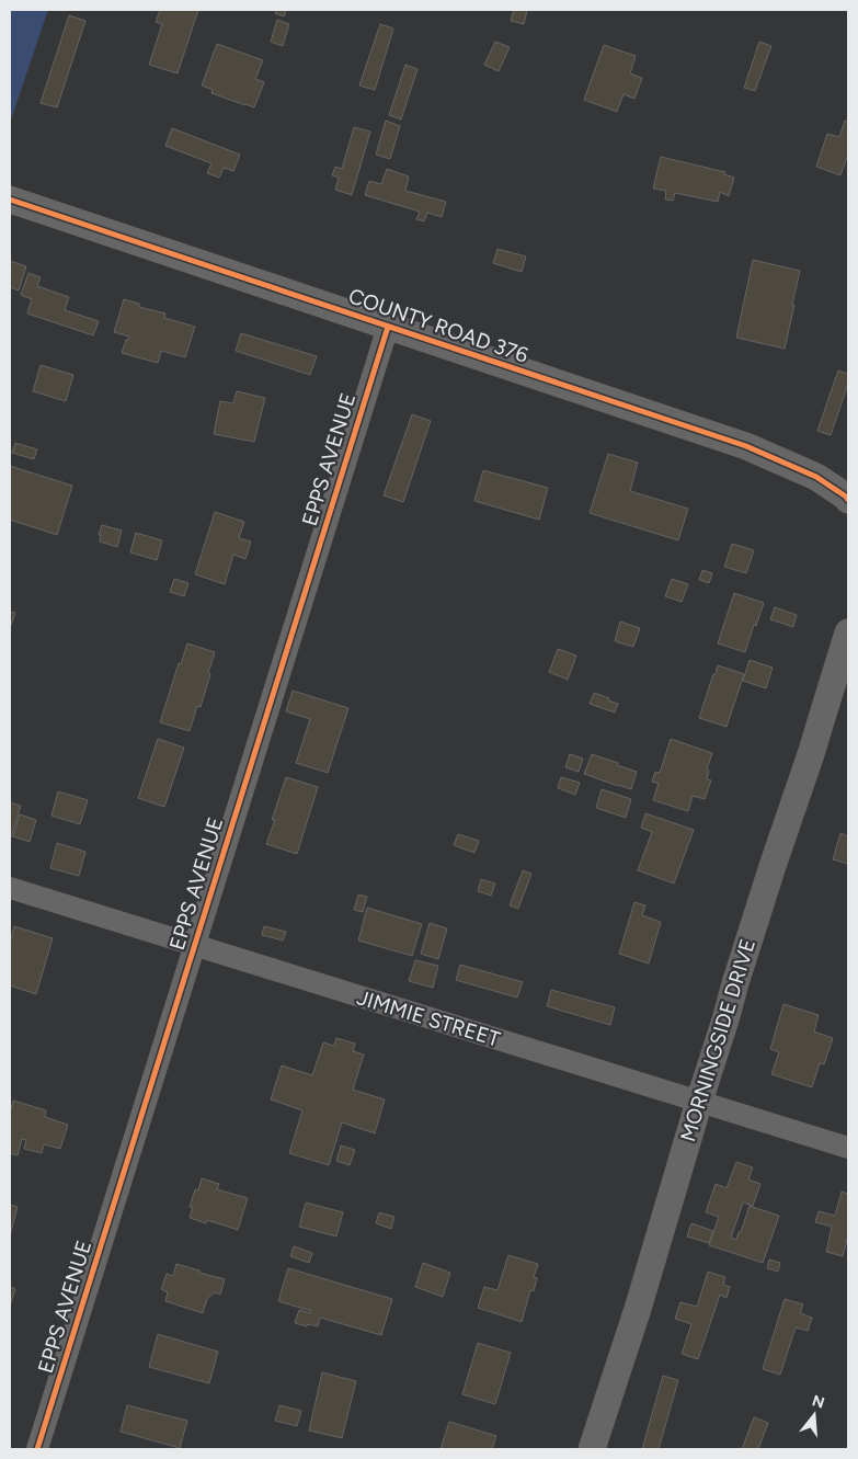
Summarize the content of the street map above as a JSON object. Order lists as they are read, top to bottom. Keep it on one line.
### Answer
{"streets":{"street":["COUNTY ROAD 376","EPPS AVENUE","JIMMIE STREET","MORNINGSIDE DRIVE"]},"crossings":[["COUNTY ROAD 376","EPPS AVENUE"],["EPPS AVENUE","JIMMIE STREET"],["JIMMIE STREET","MORNINGSIDE DRIVE"]],"north":"top"}
